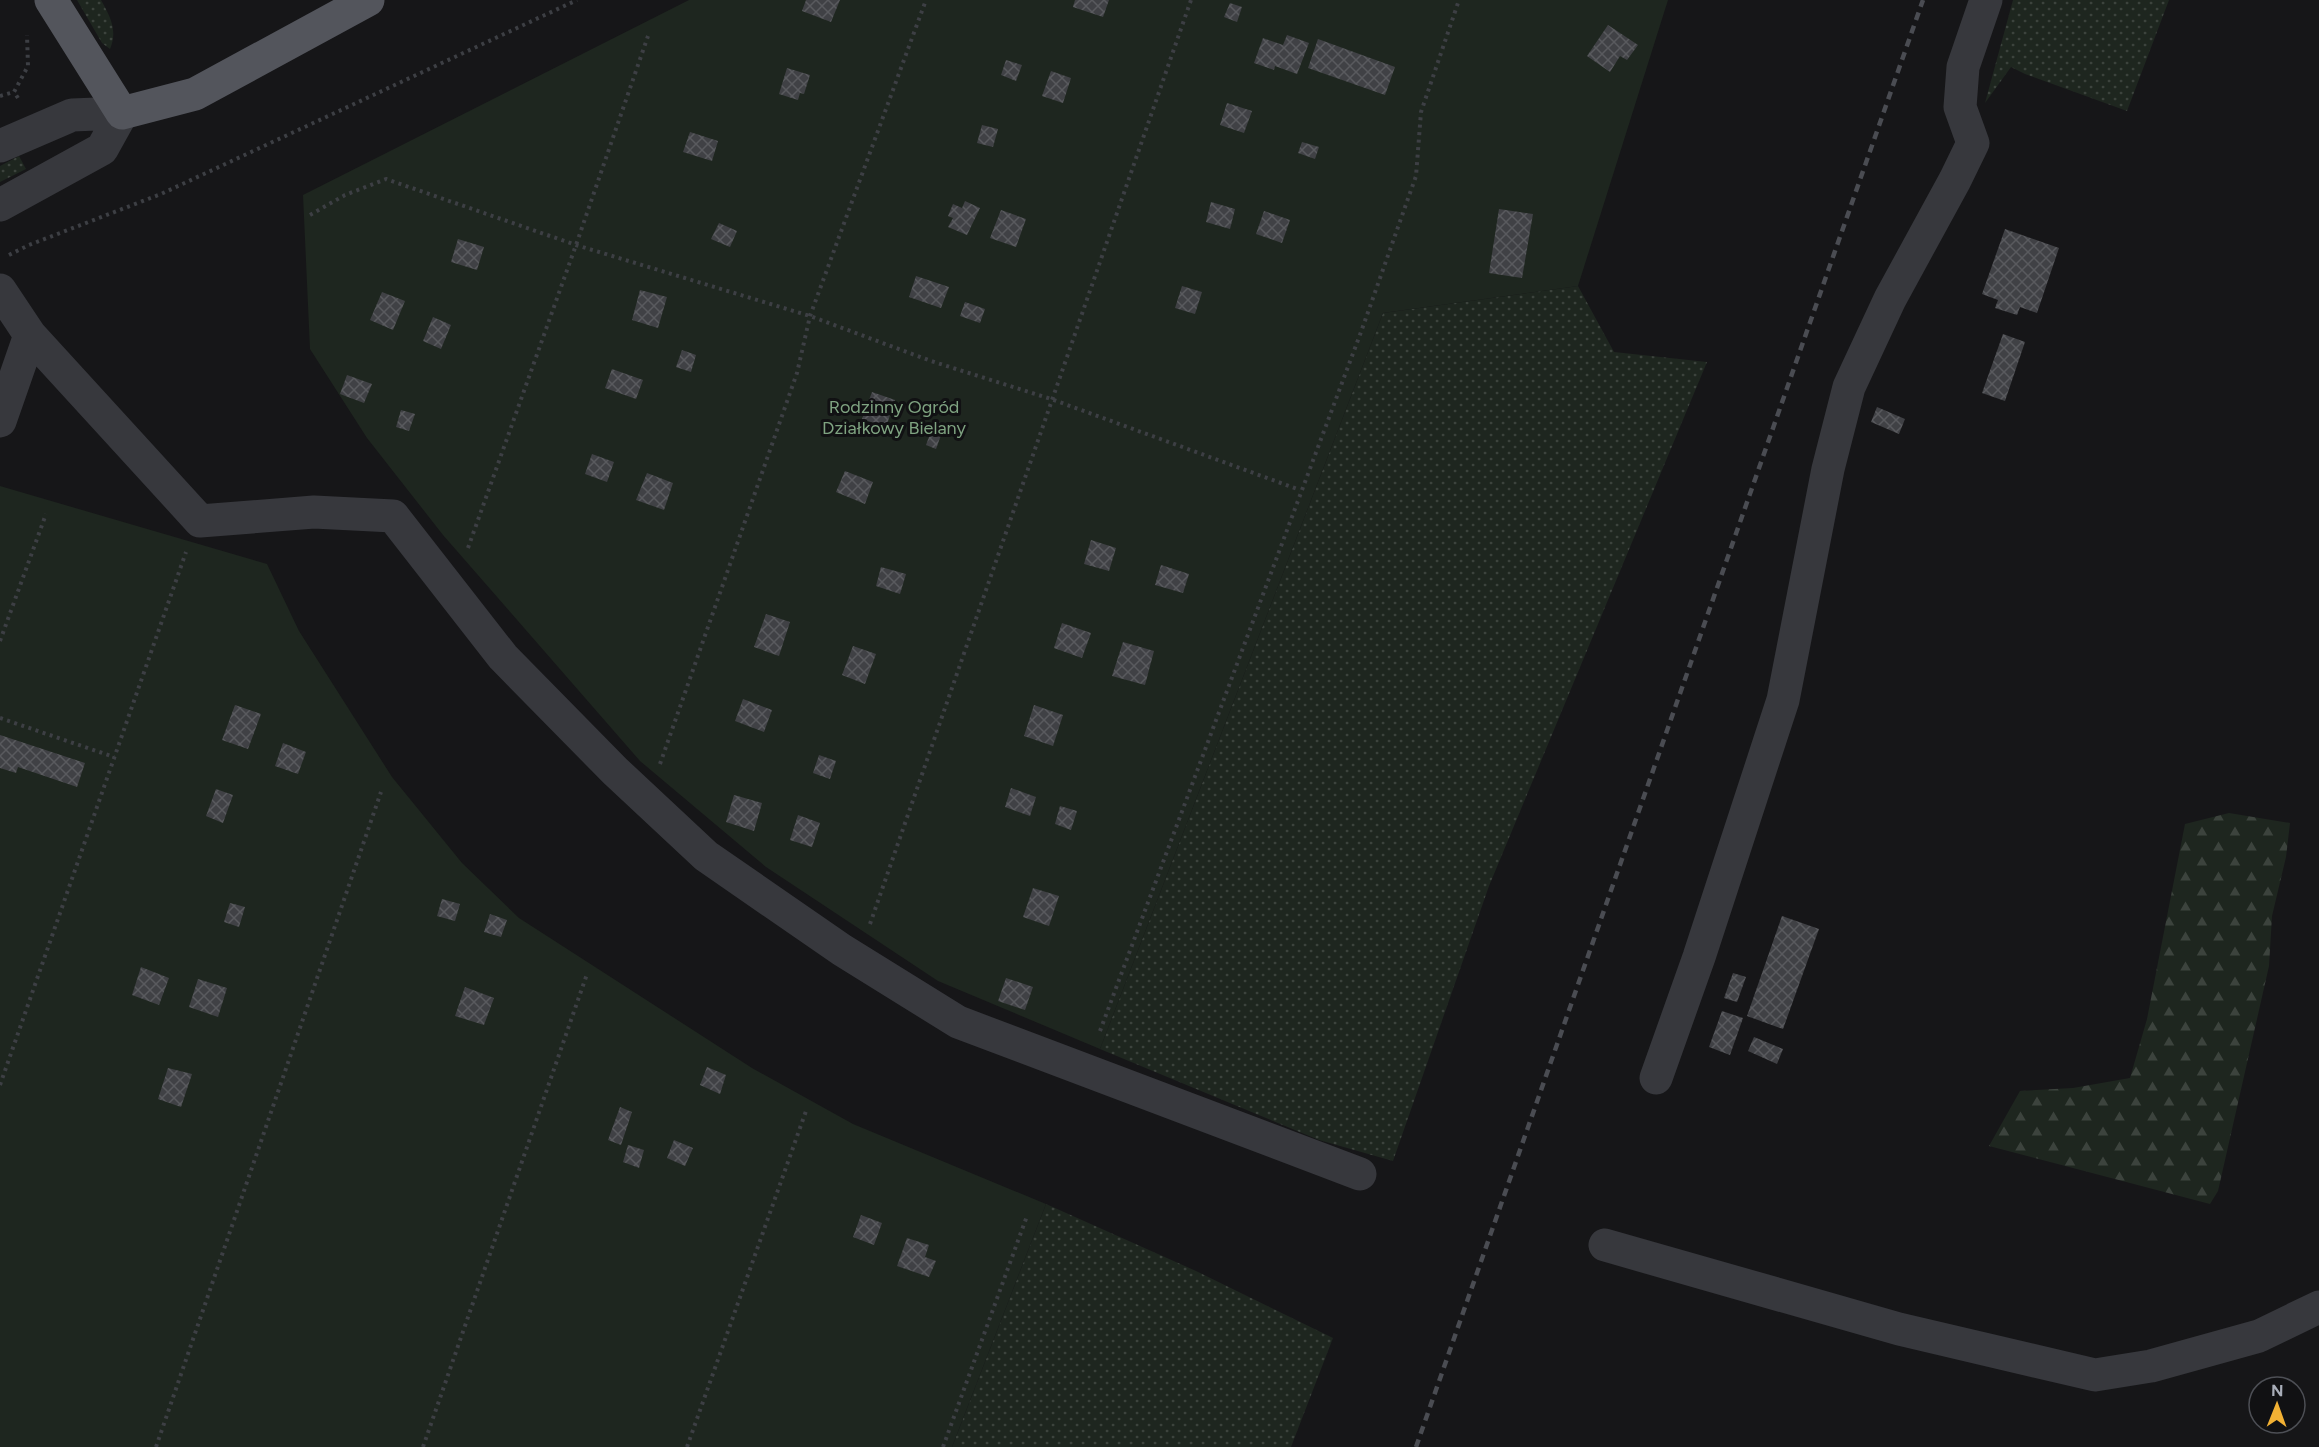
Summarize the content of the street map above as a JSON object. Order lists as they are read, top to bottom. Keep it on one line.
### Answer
{"parks":["Rodzinny Ogród Działkowy Bielany"],"north":"top"}
